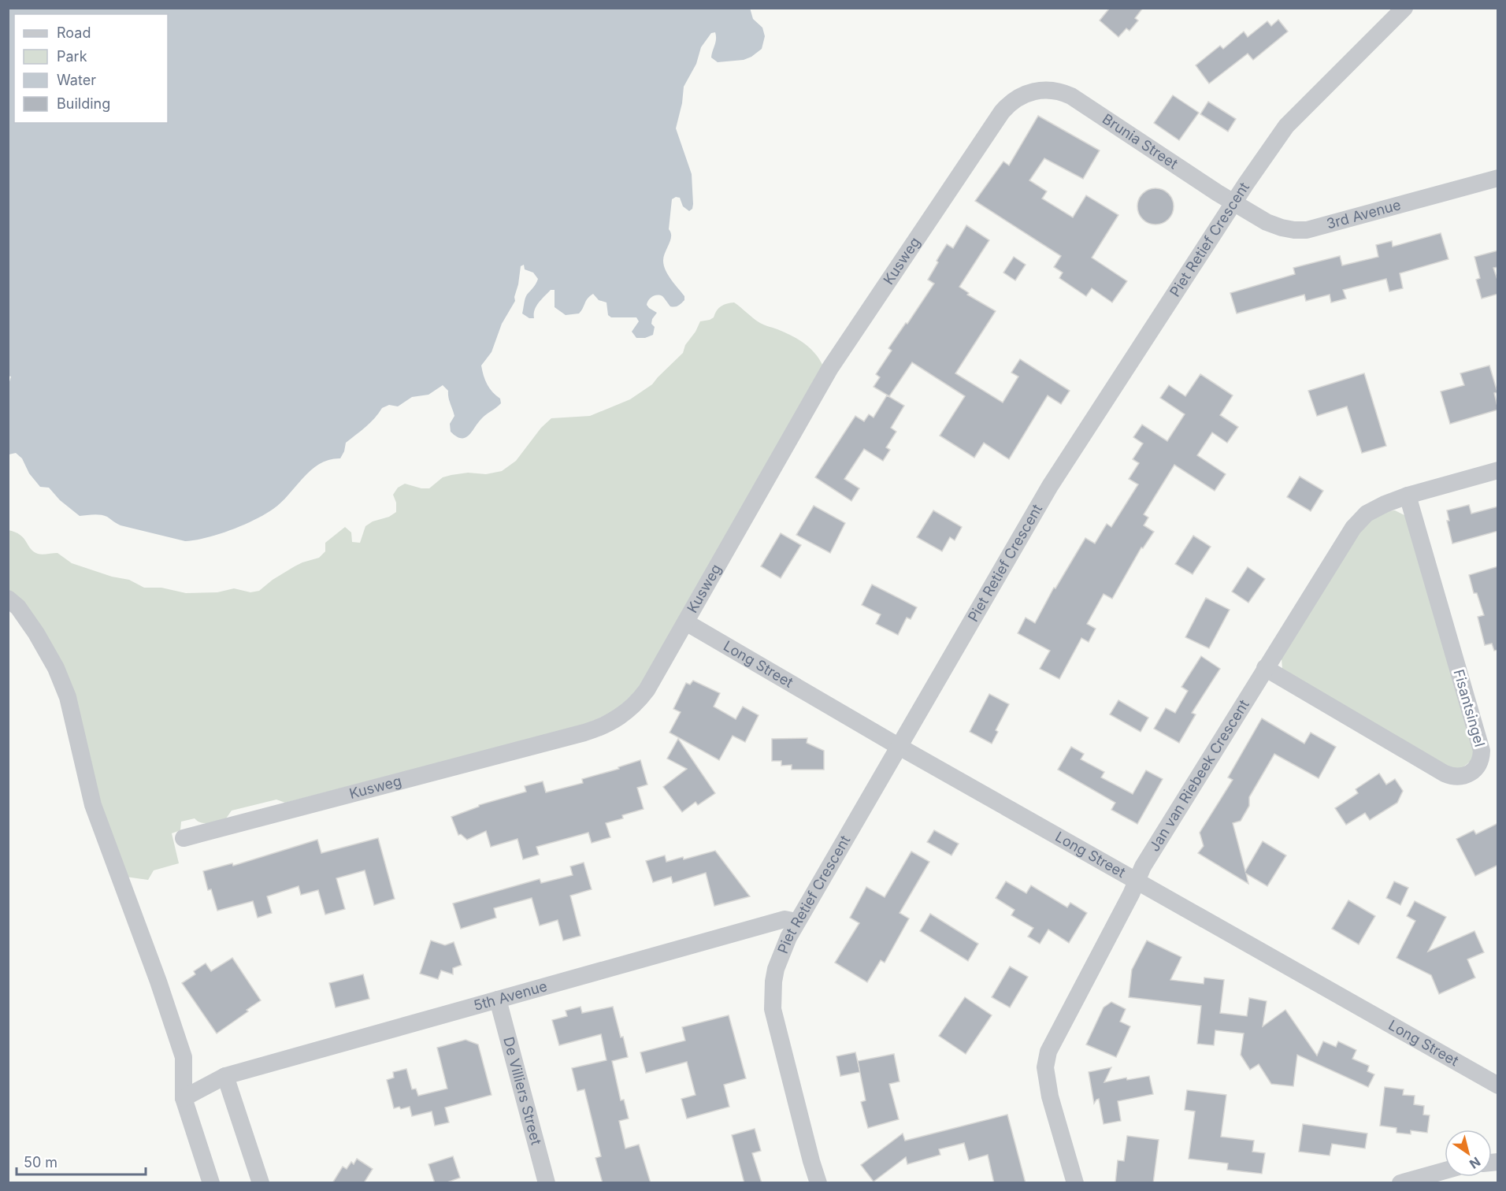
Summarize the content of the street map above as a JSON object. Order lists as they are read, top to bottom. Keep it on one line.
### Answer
{"streets":{"street":["Brunia Street","3rd Avenue","Piet Retief Crescent","Kusweg","Long Street","Fisantsingel","Jan van Riebeek Crescent","5th Avenue","De Villiers Street"]},"crossings":[["Brunia Street","3rd Avenue"],["Brunia Street","Piet Retief Crescent"],["Brunia Street","Kusweg"],["3rd Avenue","Piet Retief Crescent"],["Piet Retief Crescent","Long Street"],["Piet Retief Crescent","5th Avenue"],["Kusweg","Long Street"],["Long Street","Jan van Riebeek Crescent"],["Fisantsingel","Jan van Riebeek Crescent"],["5th Avenue","De Villiers Street"]],"legend":["Road","Park","Water","Building"],"scale_bar":"50 m","north":"bottom right"}
